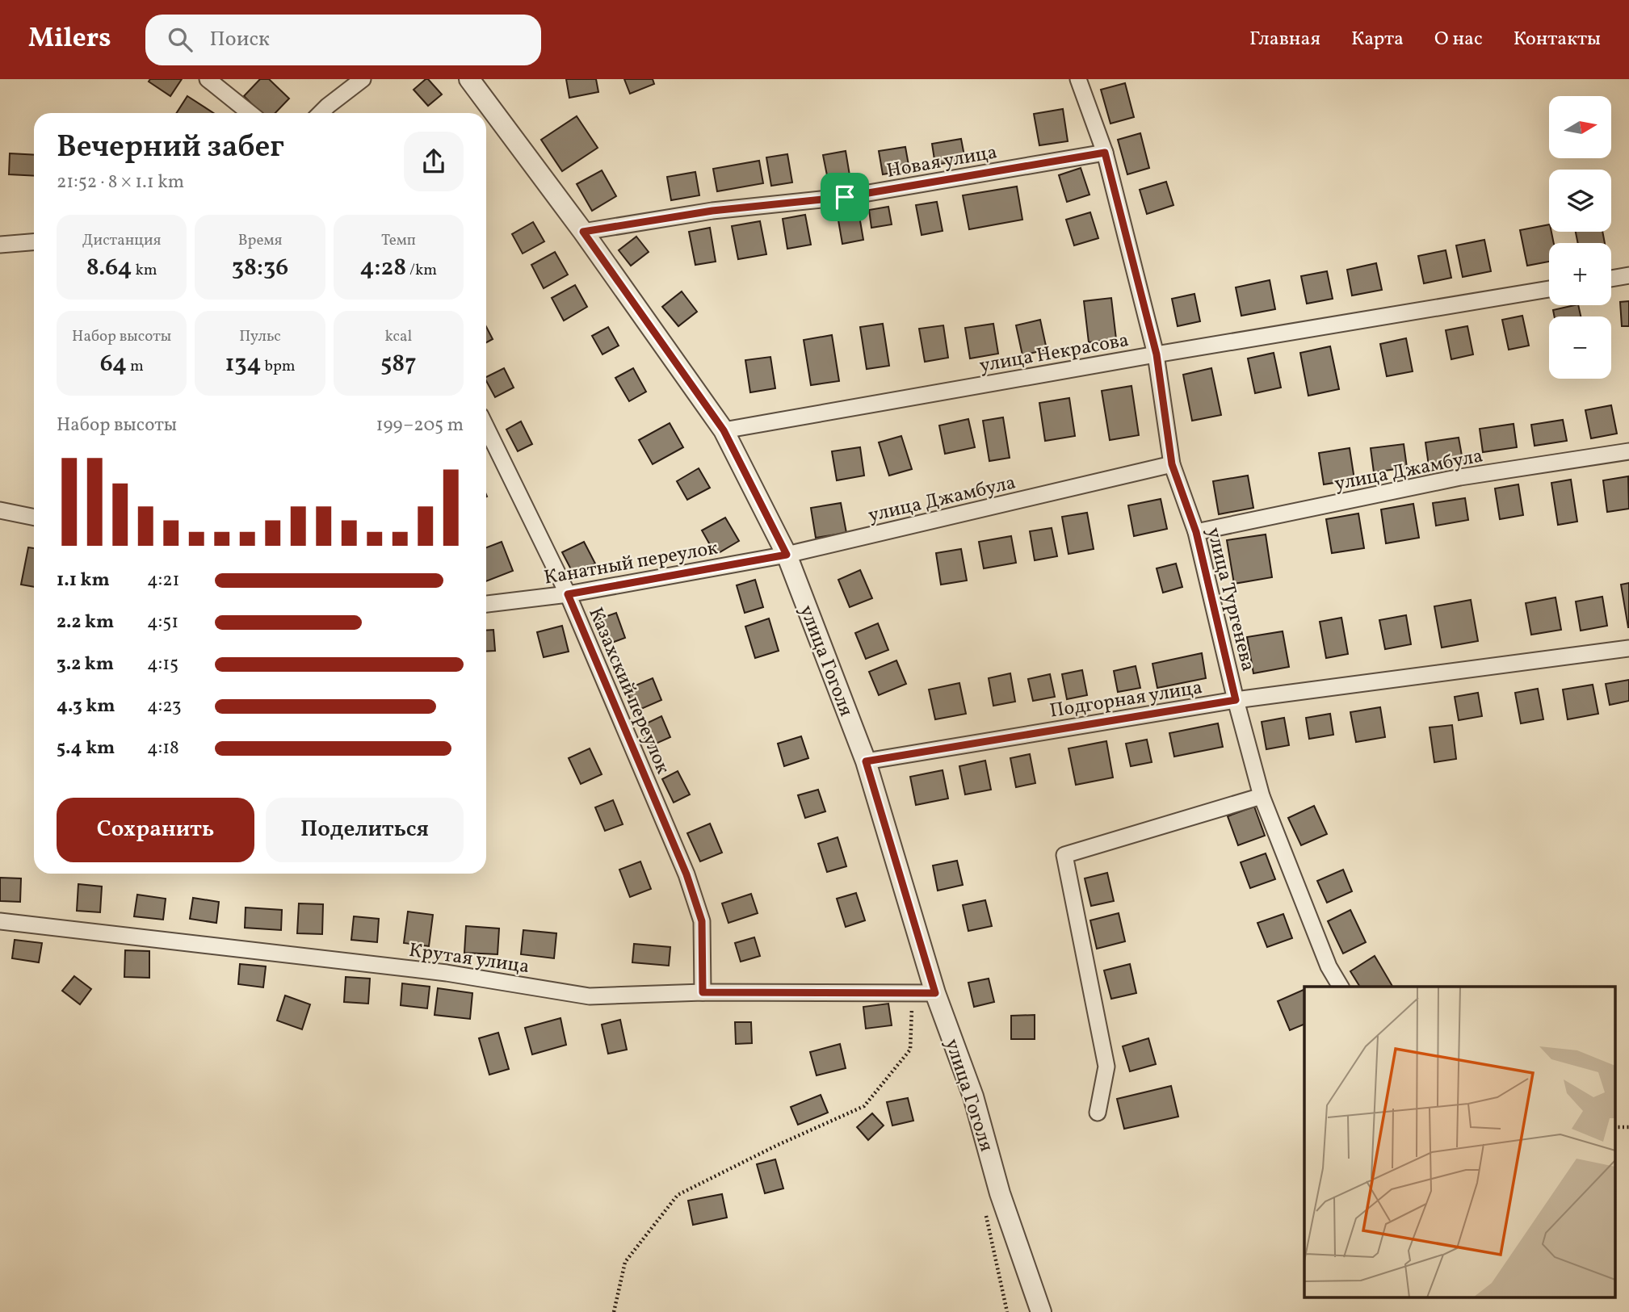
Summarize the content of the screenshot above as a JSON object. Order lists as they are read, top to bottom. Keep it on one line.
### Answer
{"streets":{"street":["Новая улица","улица Некрасова","улица Джамбула","Канатный переулок","улица Тургенева","улица Гоголя","Казахский переулок","Подгорная улица","Крутая улица"]},"crossings":[["Новая улица","улица Тургенева"],["Новая улица","улица Гоголя"],["улица Некрасова","улица Тургенева"],["улица Некрасова","улица Гоголя"],["улица Джамбула","Канатный переулок"],["улица Джамбула","улица Тургенева"],["улица Джамбула","улица Гоголя"],["Канатный переулок","улица Гоголя"],["Канатный переулок","Казахский переулок"],["улица Тургенева","Подгорная улица"],["улица Гоголя","Подгорная улица"],["улица Гоголя","Крутая улица"],["Казахский переулок","Крутая улица"]],"north":"right","page":{"header":"Milers","search":"Поиск","nav":["Главная","Карта","О нас","Контакты"],"map_buttons":["+","−"],"heading":["Вечерний забег","21:52 · 8 × 1.1 km"],"stats":[["Дистанция","8.64 km"],["Время","38:36"],["Темп","4:28 /km"],["Набор высоты","64 m"],["Пульс","134 bpm"],["kcal","587"]],"chart":["Набор высоты","199–205 m"],"list":[{"name":"1.1 km","note":"4:21"},{"name":"2.2 km","note":"4:51"},{"name":"3.2 km","note":"4:15"},{"name":"4.3 km","note":"4:23"},{"name":"5.4 km","note":"4:18"}],"buttons":["Сохранить","Поделиться"]}}
